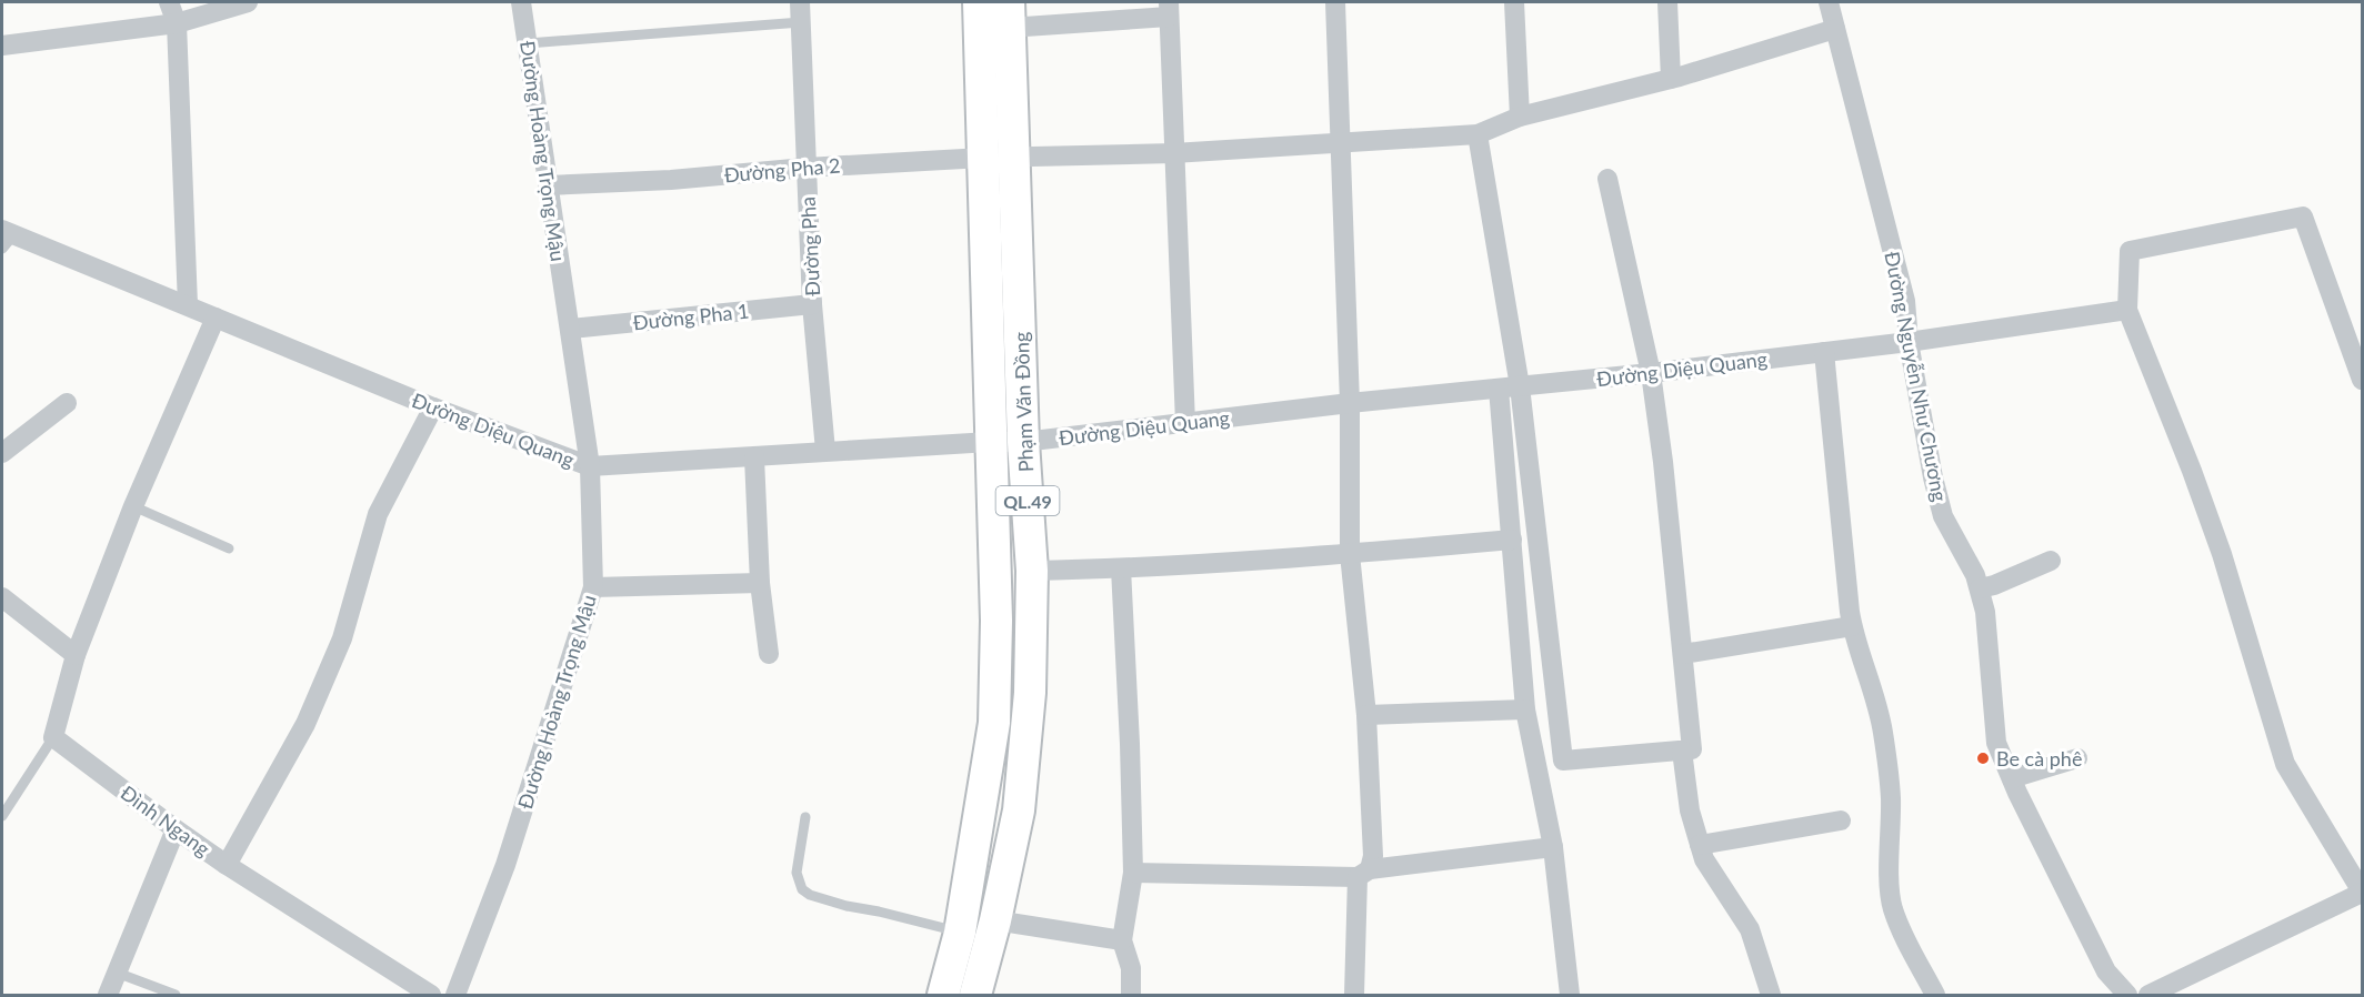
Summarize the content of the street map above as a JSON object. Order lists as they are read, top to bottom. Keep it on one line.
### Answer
{"streets":{"main road":["Phạm Văn Đồng","QL.49"],"street":["Đường Hoàng Trọng Mậu","Đường Pha 2","Đường Pha","Đường Pha 1","Đường Diệu Quang","Đường Nguyễn Như Chương","Đình Ngang"]},"crossings":[["Đường Hoàng Trọng Mậu","Đường Pha 2"],["Đường Hoàng Trọng Mậu","Đường Pha 1"],["Đường Hoàng Trọng Mậu","Đường Diệu Quang"],["Đường Pha 2","Đường Pha"],["Đường Pha 2","Phạm Văn Đồng"],["Đường Pha","Đường Pha 1"],["Đường Pha","Đường Diệu Quang"],["Đường Diệu Quang","Đường Nguyễn Như Chương"],["Đường Diệu Quang","Phạm Văn Đồng"]],"places":["Be cà phê"]}
